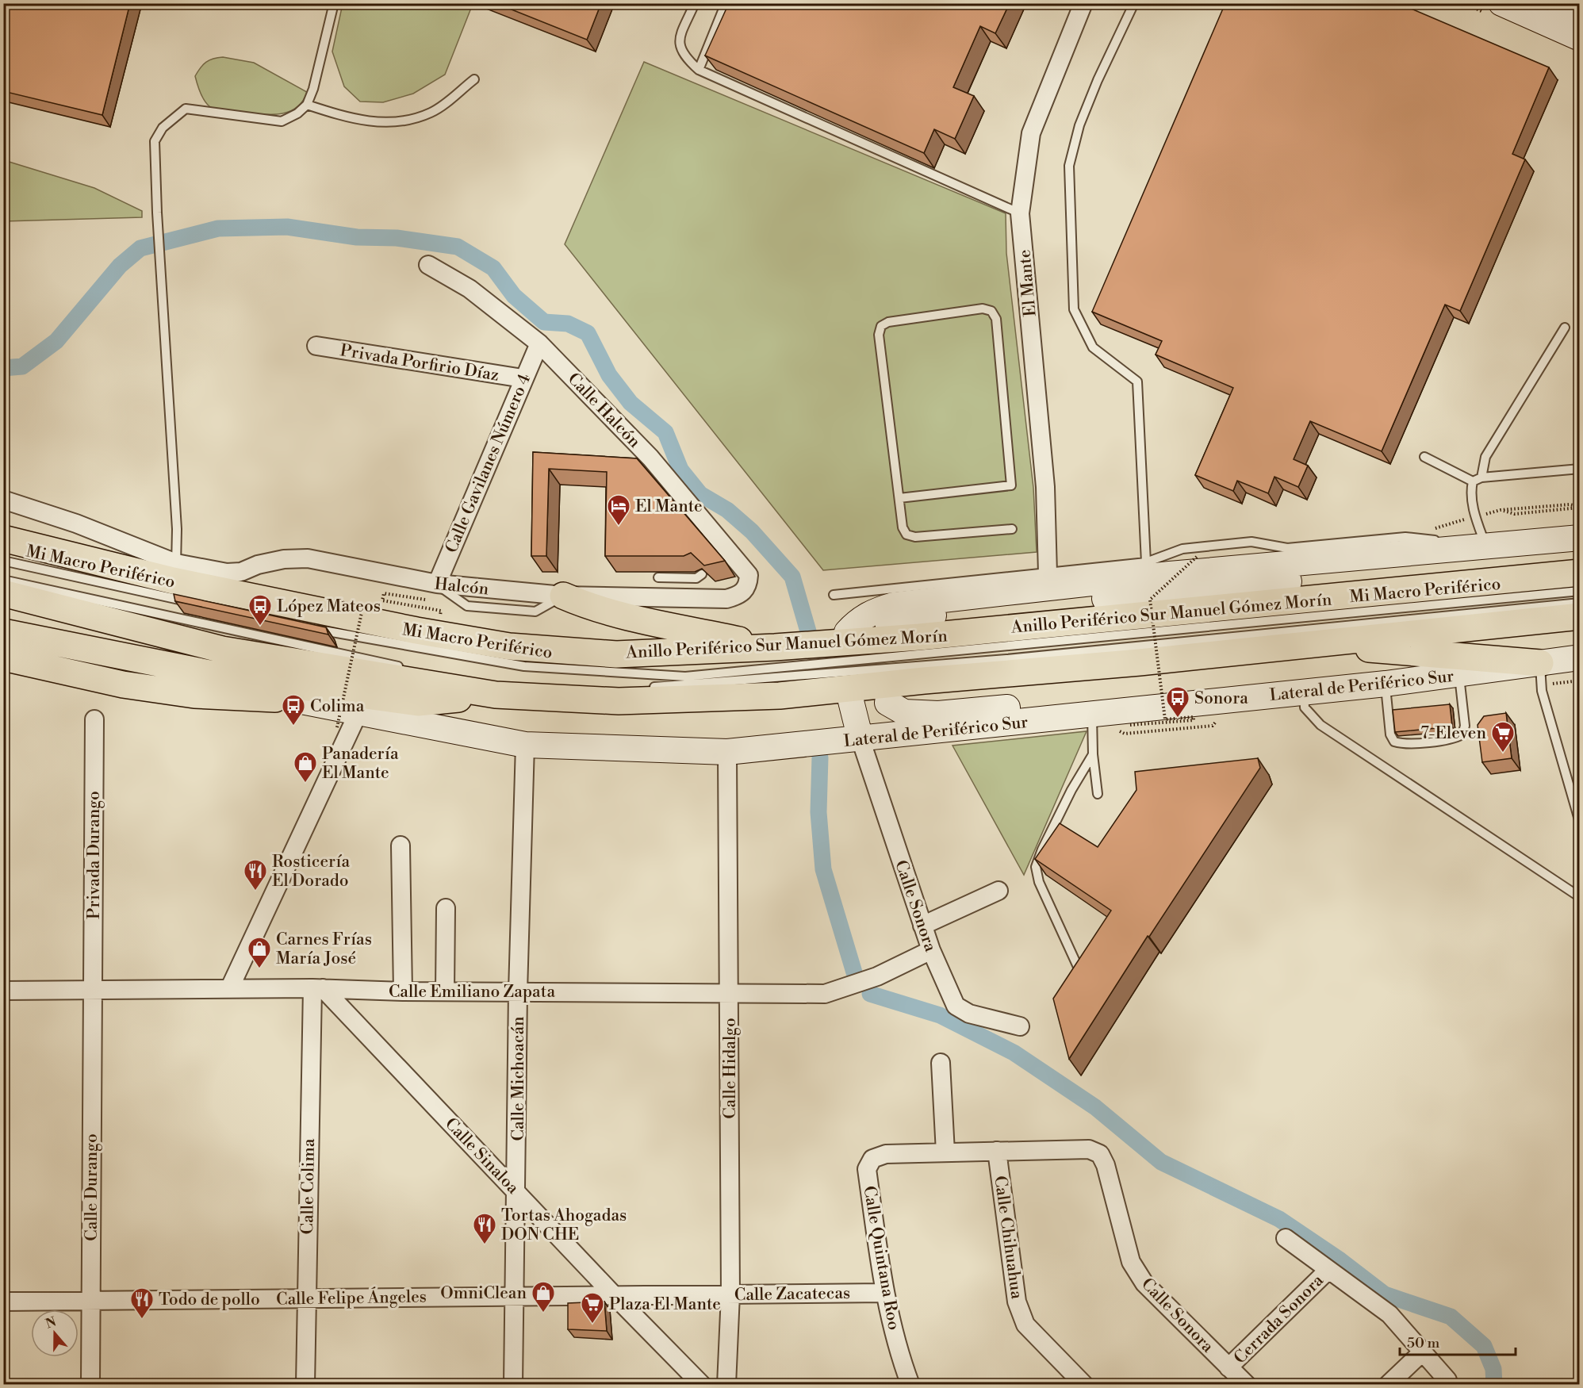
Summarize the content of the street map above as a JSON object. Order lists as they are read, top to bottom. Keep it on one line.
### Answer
{"streets":{"highway":["Anillo Periférico Sur Manuel Gómez Morín"],"street":["El Mante","Privada Porfirio Díaz","Calle Halcón","Calle Gavilanes Número 4","Halcón","Lateral de Periférico Sur","Privada Durango","Calle Sonora","Calle Emiliano Zapata","Calle Hidalgo","Calle Michoacán","Calle Sinaloa","Calle Colima","Calle Durango","Calle Chihuahua","Calle Quintana Roo","Calle Zacatecas","Calle Felipe Ángeles","Cerrada Sonora"],"lane":["Mi Macro Periférico"]},"crossings":[["Privada Porfirio Díaz","Calle Gavilanes Número 4"],["Calle Halcón","Calle Gavilanes Número 4"],["Calle Halcón","Halcón"],["Calle Gavilanes Número 4","Halcón"],["Halcón","Anillo Periférico Sur Manuel Gómez Morín"],["Lateral de Periférico Sur","Calle Sonora"],["Lateral de Periférico Sur","Calle Hidalgo"],["Lateral de Periférico Sur","Calle Michoacán"],["Privada Durango","Calle Emiliano Zapata"],["Privada Durango","Calle Durango"],["Calle Sonora","Calle Emiliano Zapata"],["Calle Sonora","Calle Chihuahua"],["Calle Sonora","Cerrada Sonora"],["Calle Emiliano Zapata","Calle Hidalgo"],["Calle Emiliano Zapata","Calle Michoacán"],["Calle Emiliano Zapata","Calle Sinaloa"],["Calle Emiliano Zapata","Calle Colima"],["Calle Emiliano Zapata","Calle Durango"],["Calle Hidalgo","Calle Zacatecas"],["Calle Michoacán","Calle Sinaloa"],["Calle Michoacán","Calle Felipe Ángeles"],["Calle Sinaloa","Calle Colima"],["Calle Sinaloa","Calle Zacatecas"],["Calle Sinaloa","Calle Felipe Ángeles"],["Calle Colima","Calle Felipe Ángeles"],["Calle Durango","Calle Felipe Ángeles"],["Calle Quintana Roo","Calle Zacatecas"],["Calle Zacatecas","Calle Felipe Ángeles"]],"places":{"hotel":["El Mante"],"bus stop":["López Mateos","Sonora","Colima"],"supermarket":["7-Eleven","Plaza El Mante"],"shop":["Panadería El Mante","Carnes Frías María José","OmniClean"],"restaurant":["Rosticería El Dorado","Tortas Ahogadas DON CHE","Todo de pollo"]},"scale_bar":"50 m","north":"top"}
